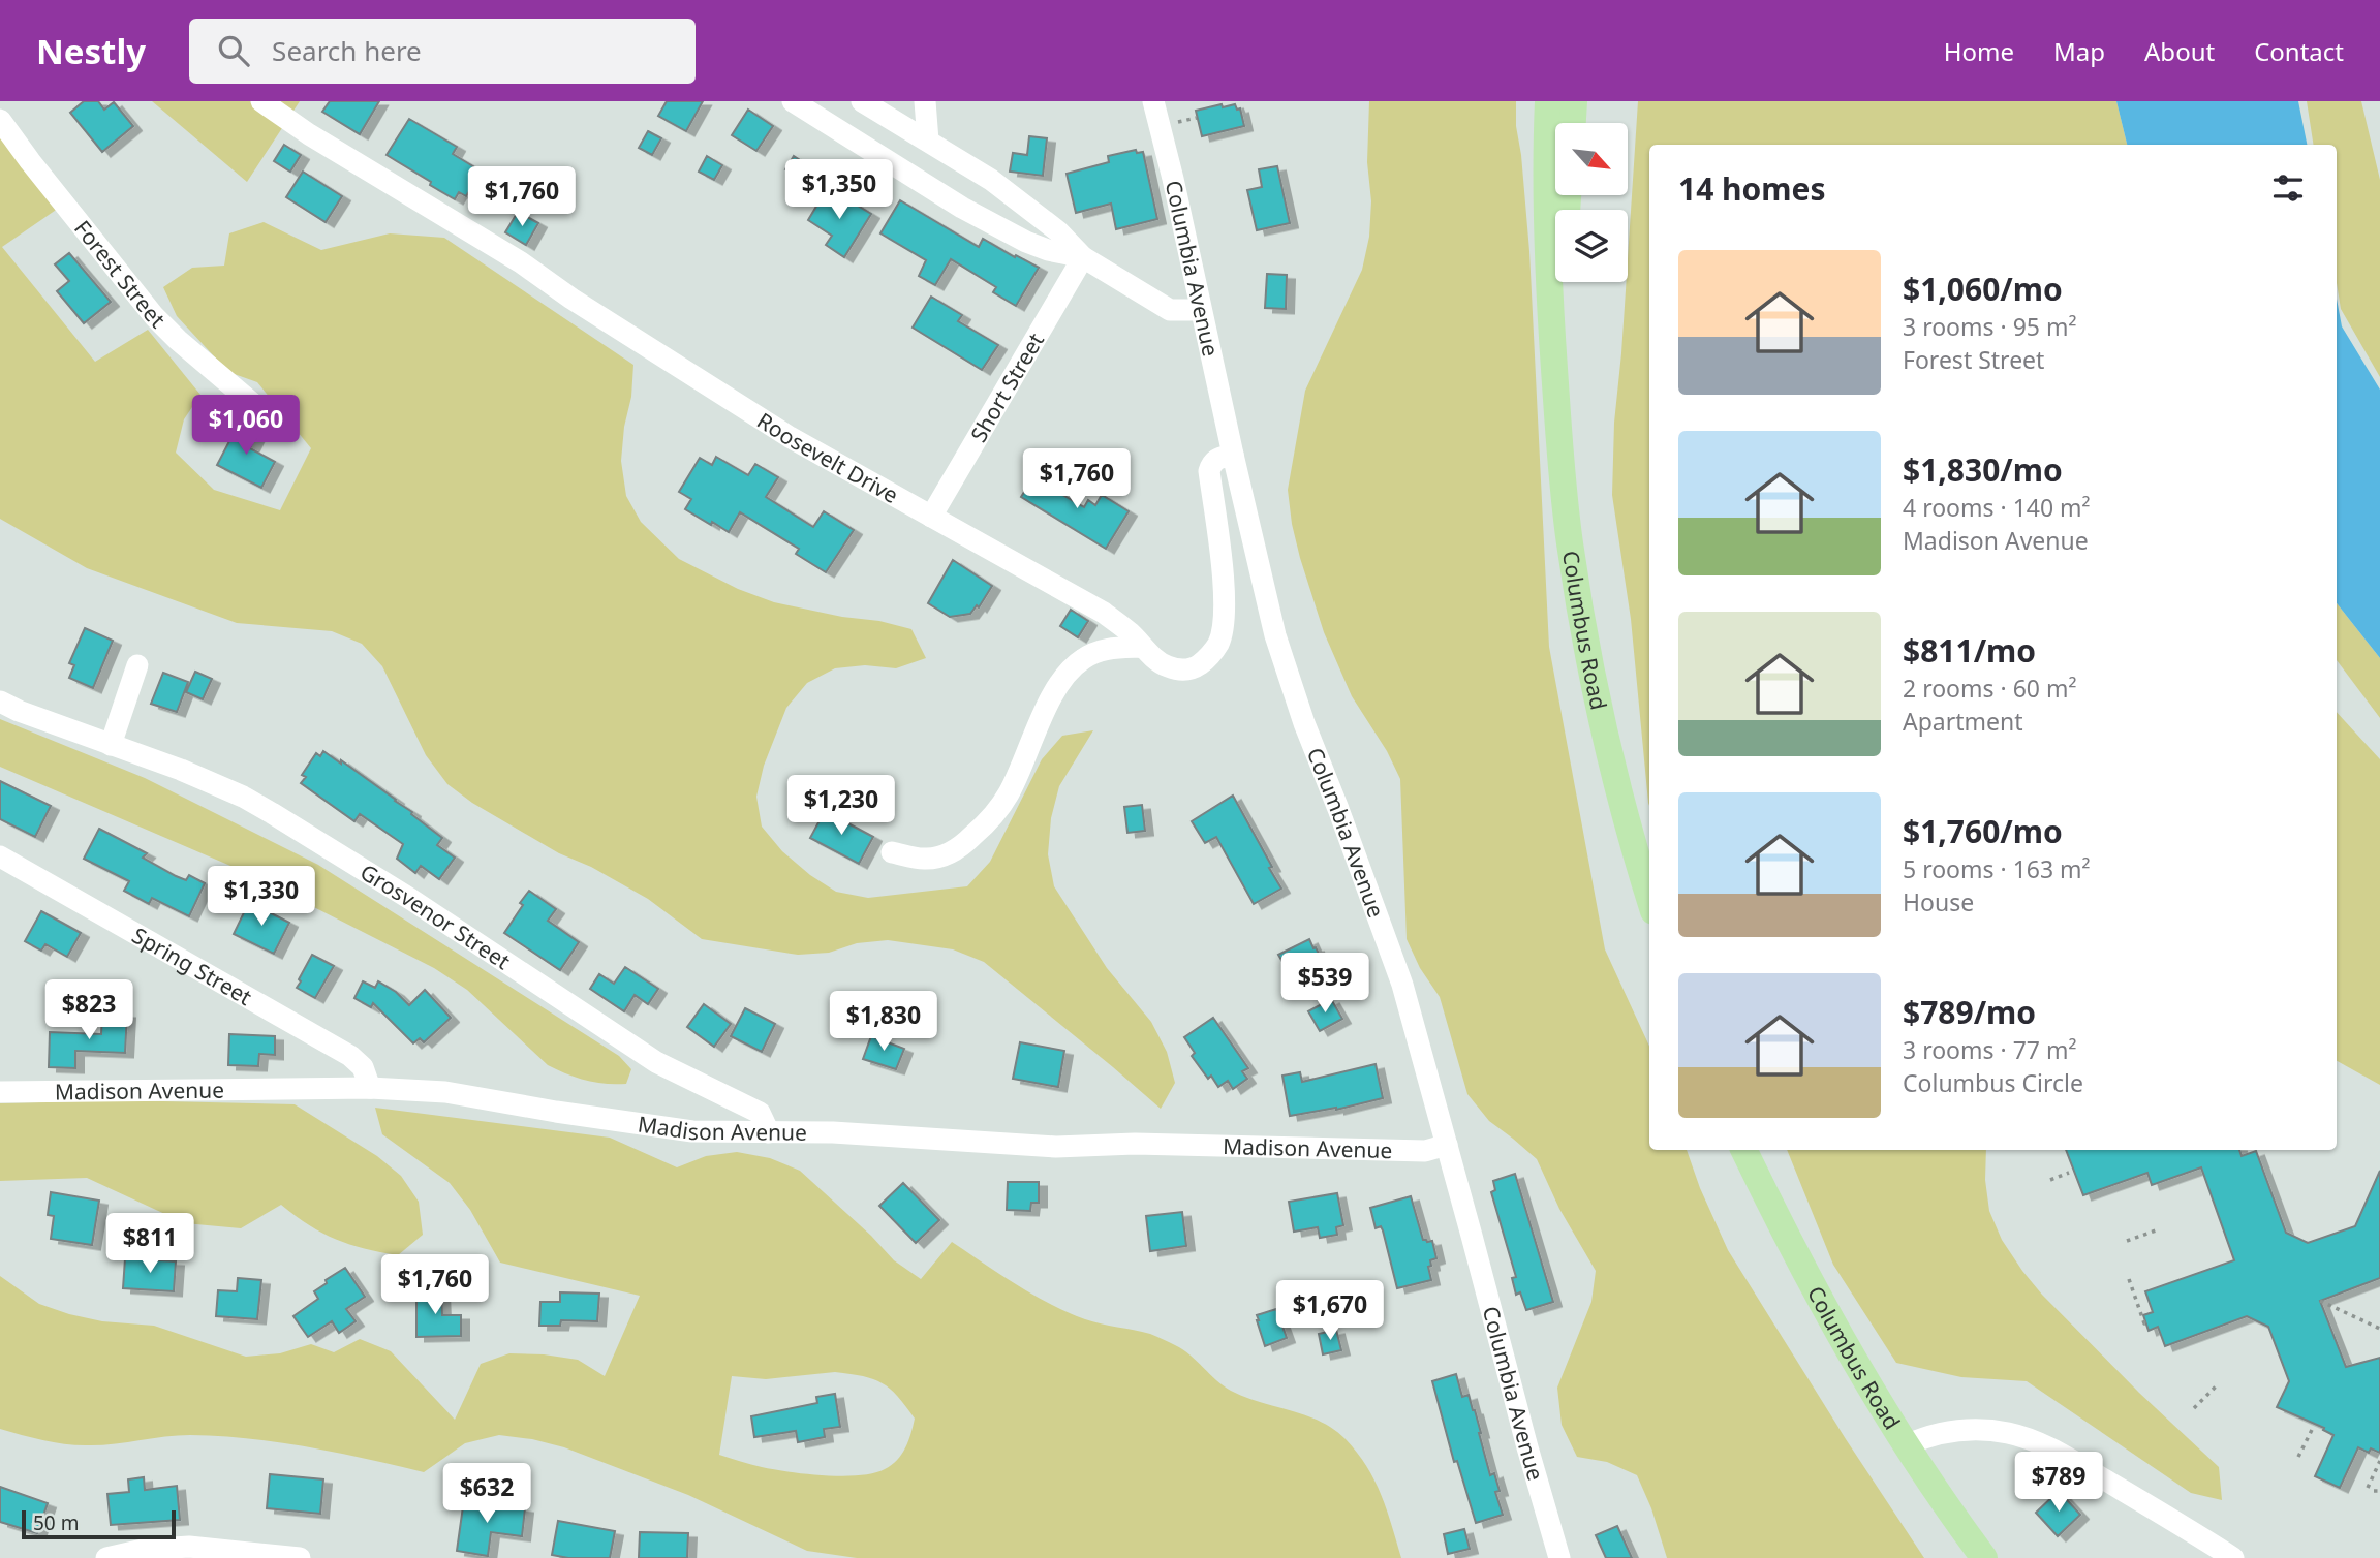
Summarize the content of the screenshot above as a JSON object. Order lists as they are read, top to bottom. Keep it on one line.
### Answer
{"streets":{"main road":["Columbus Road"],"street":["Columbia Avenue","Forest Street","Short Street","Roosevelt Drive","Grosvenor Street","Spring Street","Madison Avenue"]},"crossings":[["Columbia Avenue","Roosevelt Drive"],["Columbia Avenue","Madison Avenue"],["Short Street","Roosevelt Drive"],["Grosvenor Street","Madison Avenue"],["Spring Street","Madison Avenue"]],"scale_bar":"50 m","north":"bottom right","page":{"header":"Nestly","search":"Search here","nav":["Home","Map","About","Contact"],"heading":"14 homes","price":["$1,350","$1,760","$1,060","$1,760","$1,230","$1,330","$539","$823","$1,830","$811","$1,760","$1,670","$789","$632"],"list":[{"name":"$1,060/mo","note":"3 rooms · 95 m² · Forest Street"},{"name":"$1,830/mo","note":"4 rooms · 140 m² · Madison Avenue"},{"name":"$811/mo","note":"2 rooms · 60 m² · Apartment"},{"name":"$1,760/mo","note":"5 rooms · 163 m² · House"},{"name":"$789/mo","note":"3 rooms · 77 m² · Columbus Circle"}],"scale":"50 m"}}
